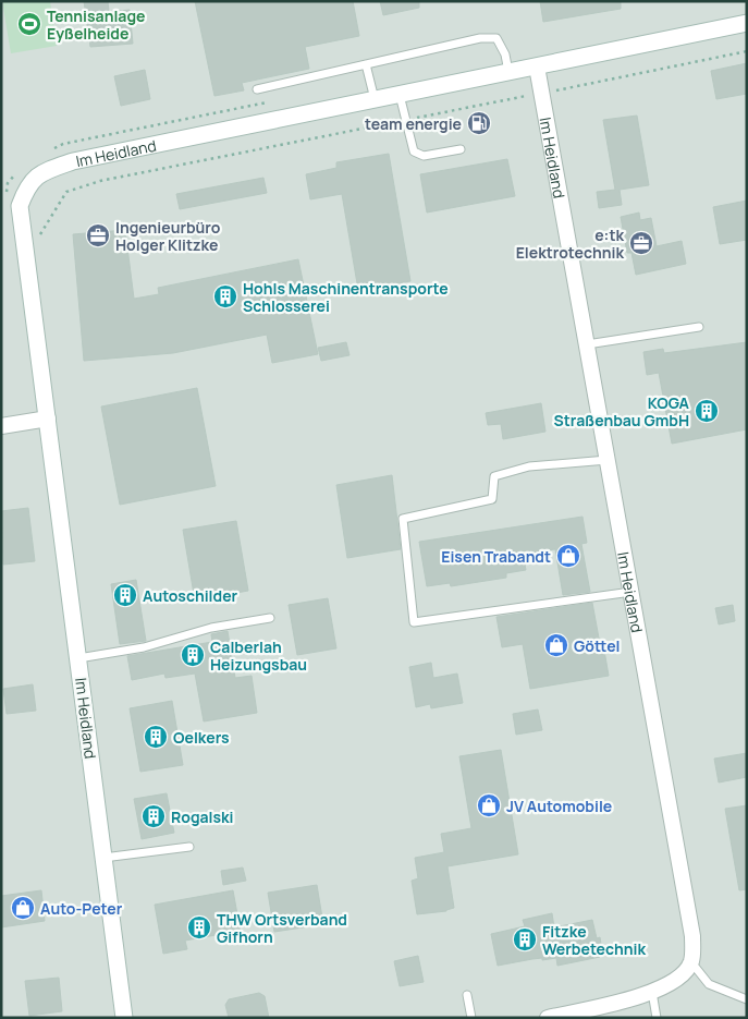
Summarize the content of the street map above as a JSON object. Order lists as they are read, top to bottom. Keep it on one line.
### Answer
{"streets":{"street":["Im Heidland"]},"places":{"sports":["Tennisanlage Eyßelheide"],"fuel station":["team energie"],"office":["Ingenieurbüro Holger Klitzke","e:tk Elektrotechnik"],"building":["Hohls Maschinentransporte Schlosserei","KOGA Straßenbau GmbH","Autoschilder","Calberlah Heizungsbau","Oelkers","Rogalski","THW Ortsverband Gifhorn","Fitzke Werbetechnik"],"shop":["Eisen Trabandt","Göttel","JV Automobile","Auto-Peter"]}}
